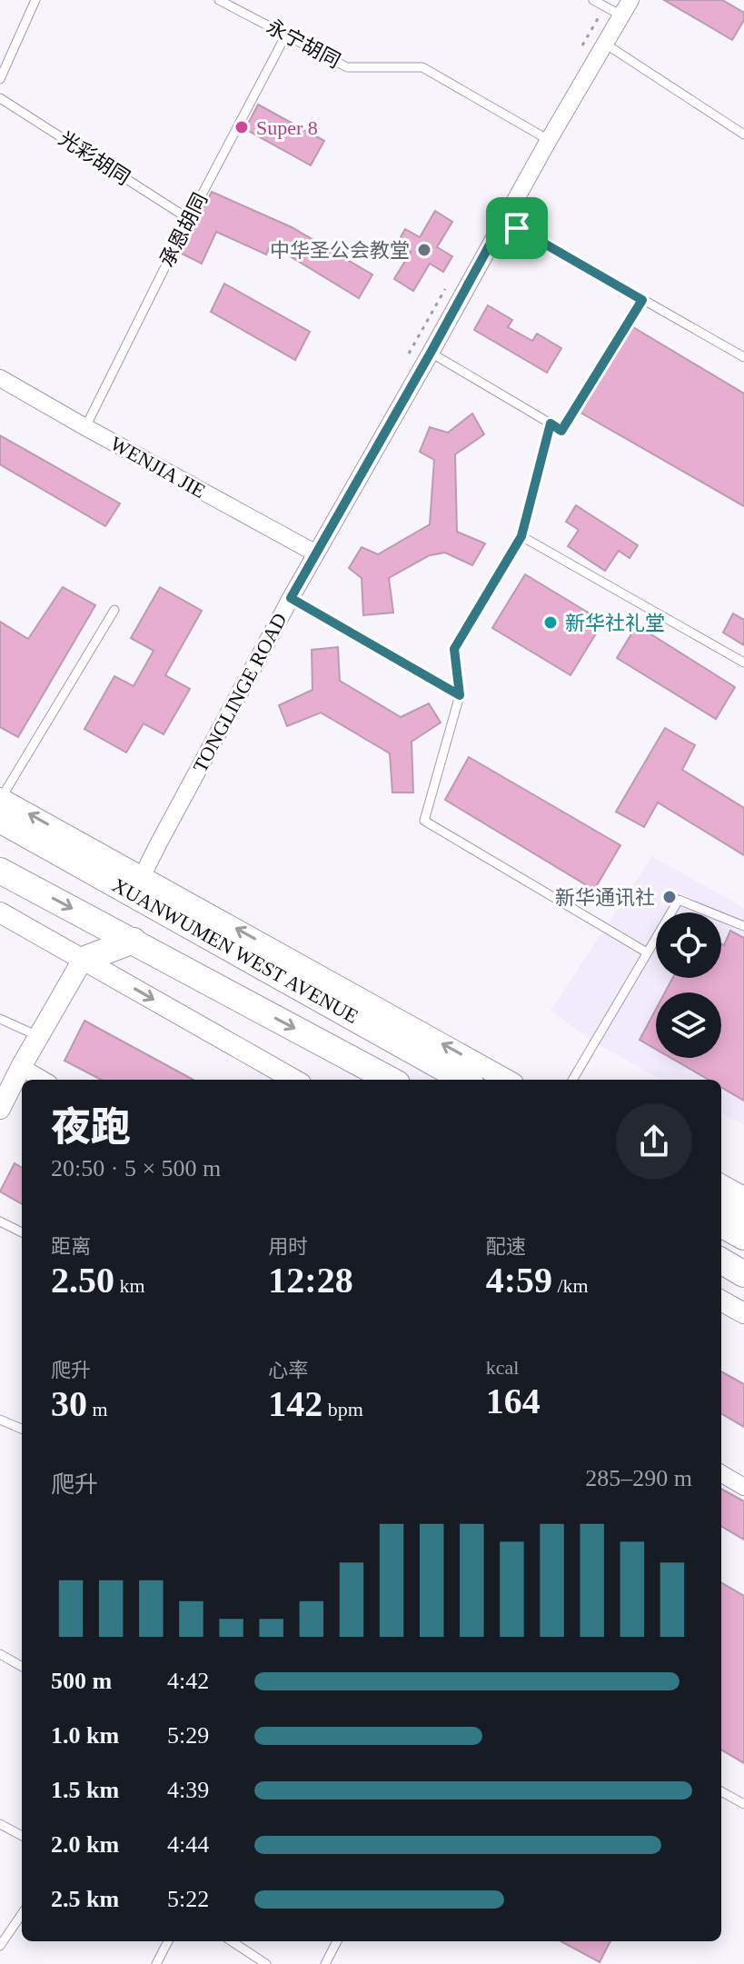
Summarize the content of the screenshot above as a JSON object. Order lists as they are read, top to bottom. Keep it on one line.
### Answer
{"streets":{"main road":["XUANWUMEN WEST AVENUE"],"street":["WENJIA JIE","TONGLINGE ROAD"],"lane":["永宁胡同","光彩胡同","承恩胡同"]},"crossings":[["永宁胡同","承恩胡同"],["永宁胡同","TONGLINGE ROAD"],["光彩胡同","承恩胡同"],["承恩胡同","WENJIA JIE"],["WENJIA JIE","TONGLINGE ROAD"],["TONGLINGE ROAD","XUANWUMEN WEST AVENUE"]],"places":["Super 8","中华圣公会教堂","新华社礼堂","新华通讯社"],"page":{"heading":["夜跑","20:50 · 5 × 500 m"],"stats":[["距离","2.50 km"],["用时","12:28"],["配速","4:59 /km"],["爬升","30 m"],["心率","142 bpm"],["kcal","164"]],"chart":["爬升","285–290 m"],"list":[{"name":"500 m","note":"4:42"},{"name":"1.0 km","note":"5:29"},{"name":"1.5 km","note":"4:39"},{"name":"2.0 km","note":"4:44"},{"name":"2.5 km","note":"5:22"}]}}
